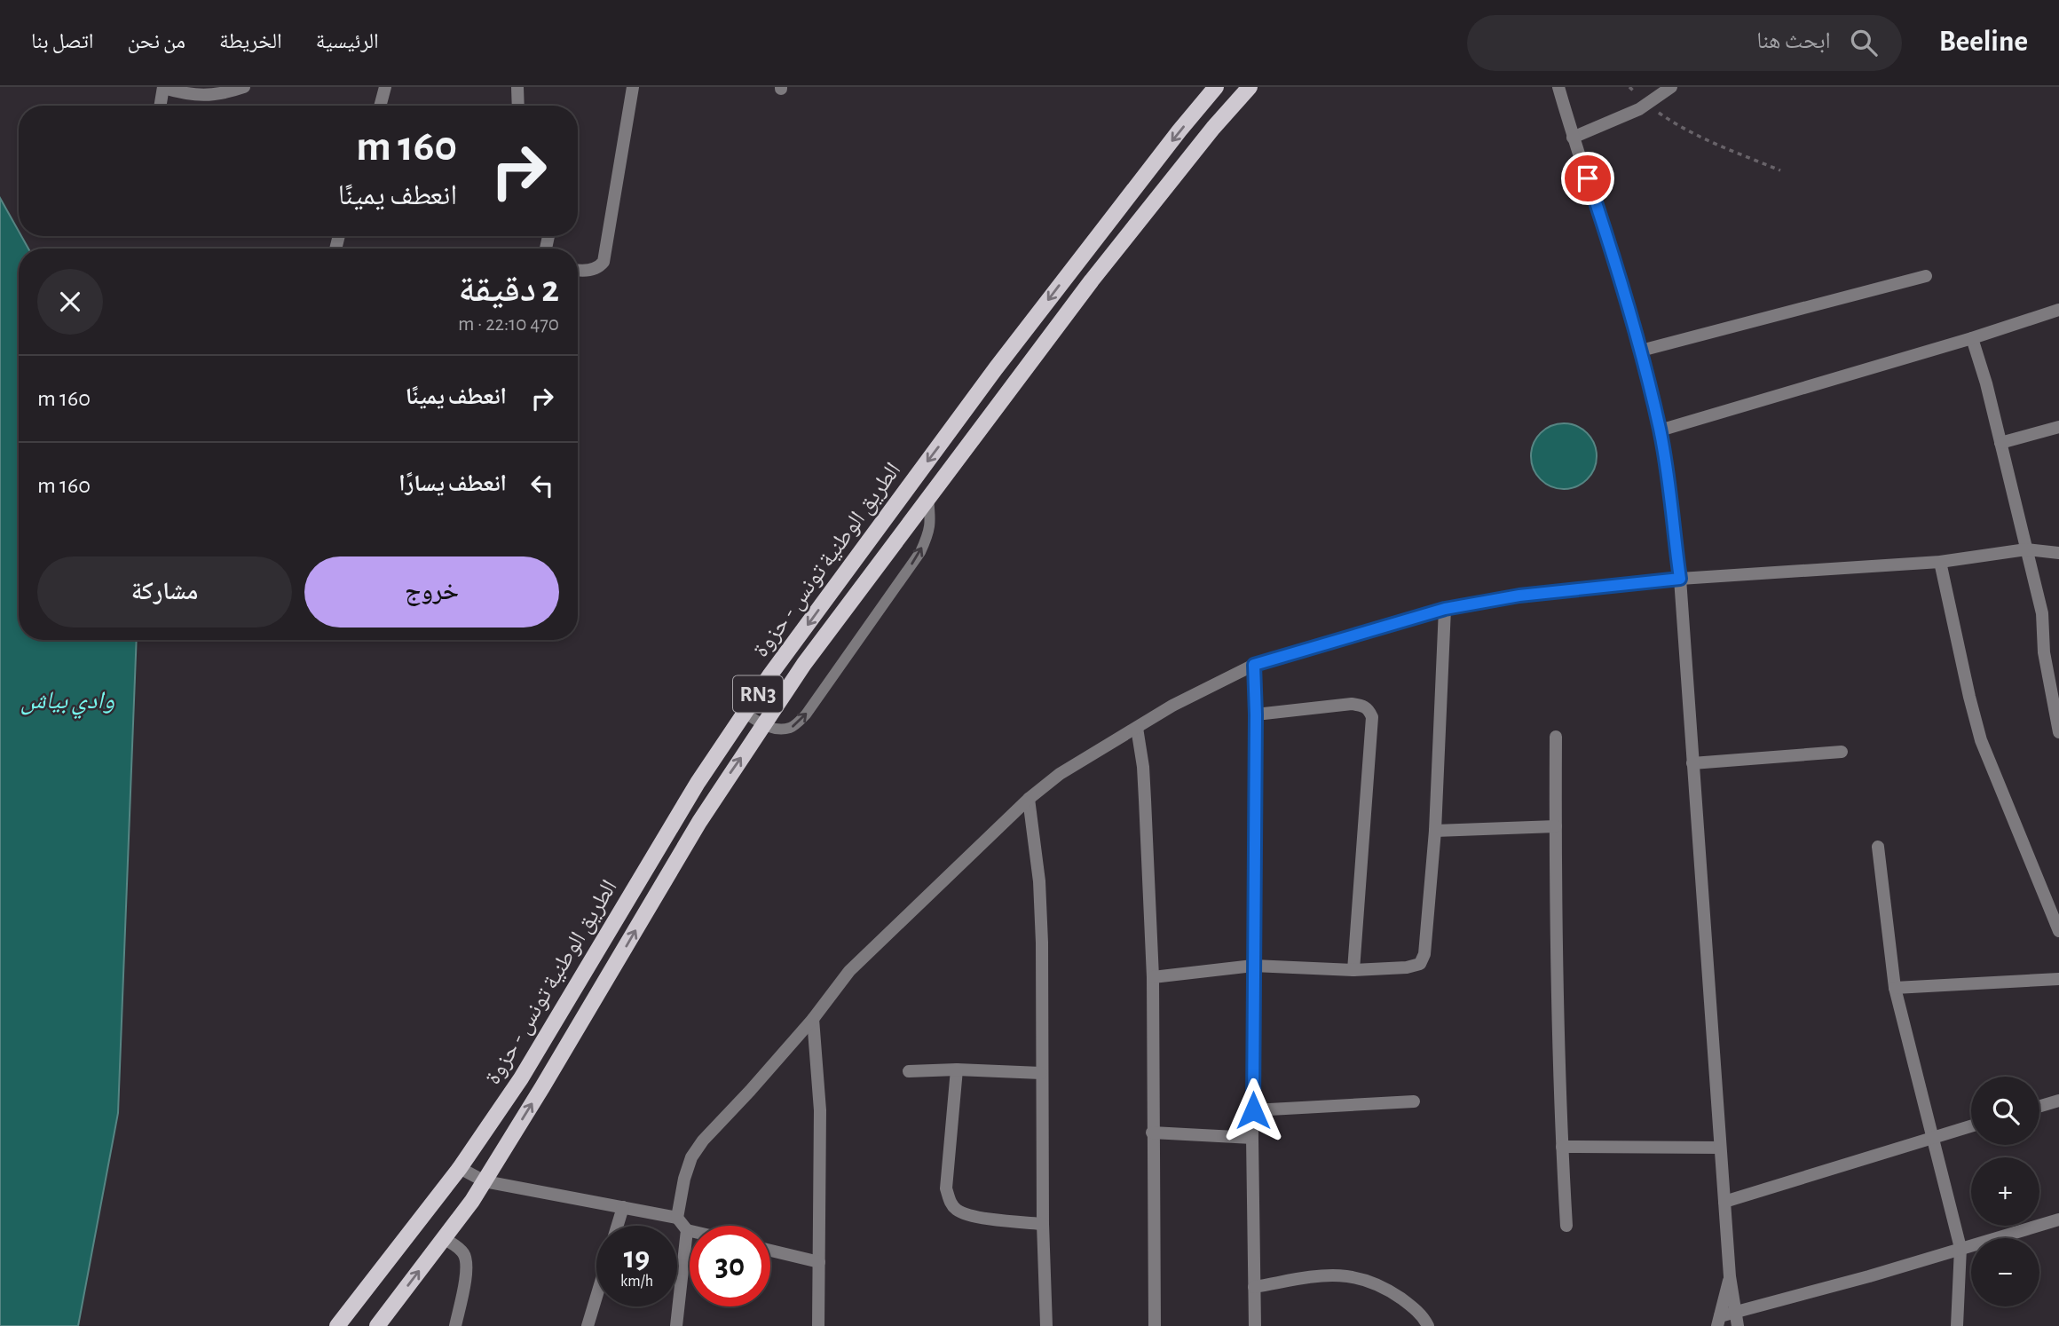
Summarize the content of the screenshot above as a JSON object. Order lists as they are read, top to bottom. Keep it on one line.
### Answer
{"streets":{"main road":["الطريق الوطنية تونس - حزوة","RN3"]},"water":["وادي بياش"],"page":{"header":"Beeline","search":"ابحث هنا","nav":["الرئيسية","الخريطة","من نحن","اتصل بنا"],"turn":["160 m","انعطف يمينًا"],"heading":["2 دقيقة","470 m · 22:10"],"list":[{"name":"انعطف يمينًا","value":"160 m"},{"name":"انعطف يسارًا","value":"160 m"}],"buttons":["خروج","مشاركة"],"map_buttons":["+","−"],"speed":"19 km/h","limit":"30"}}
